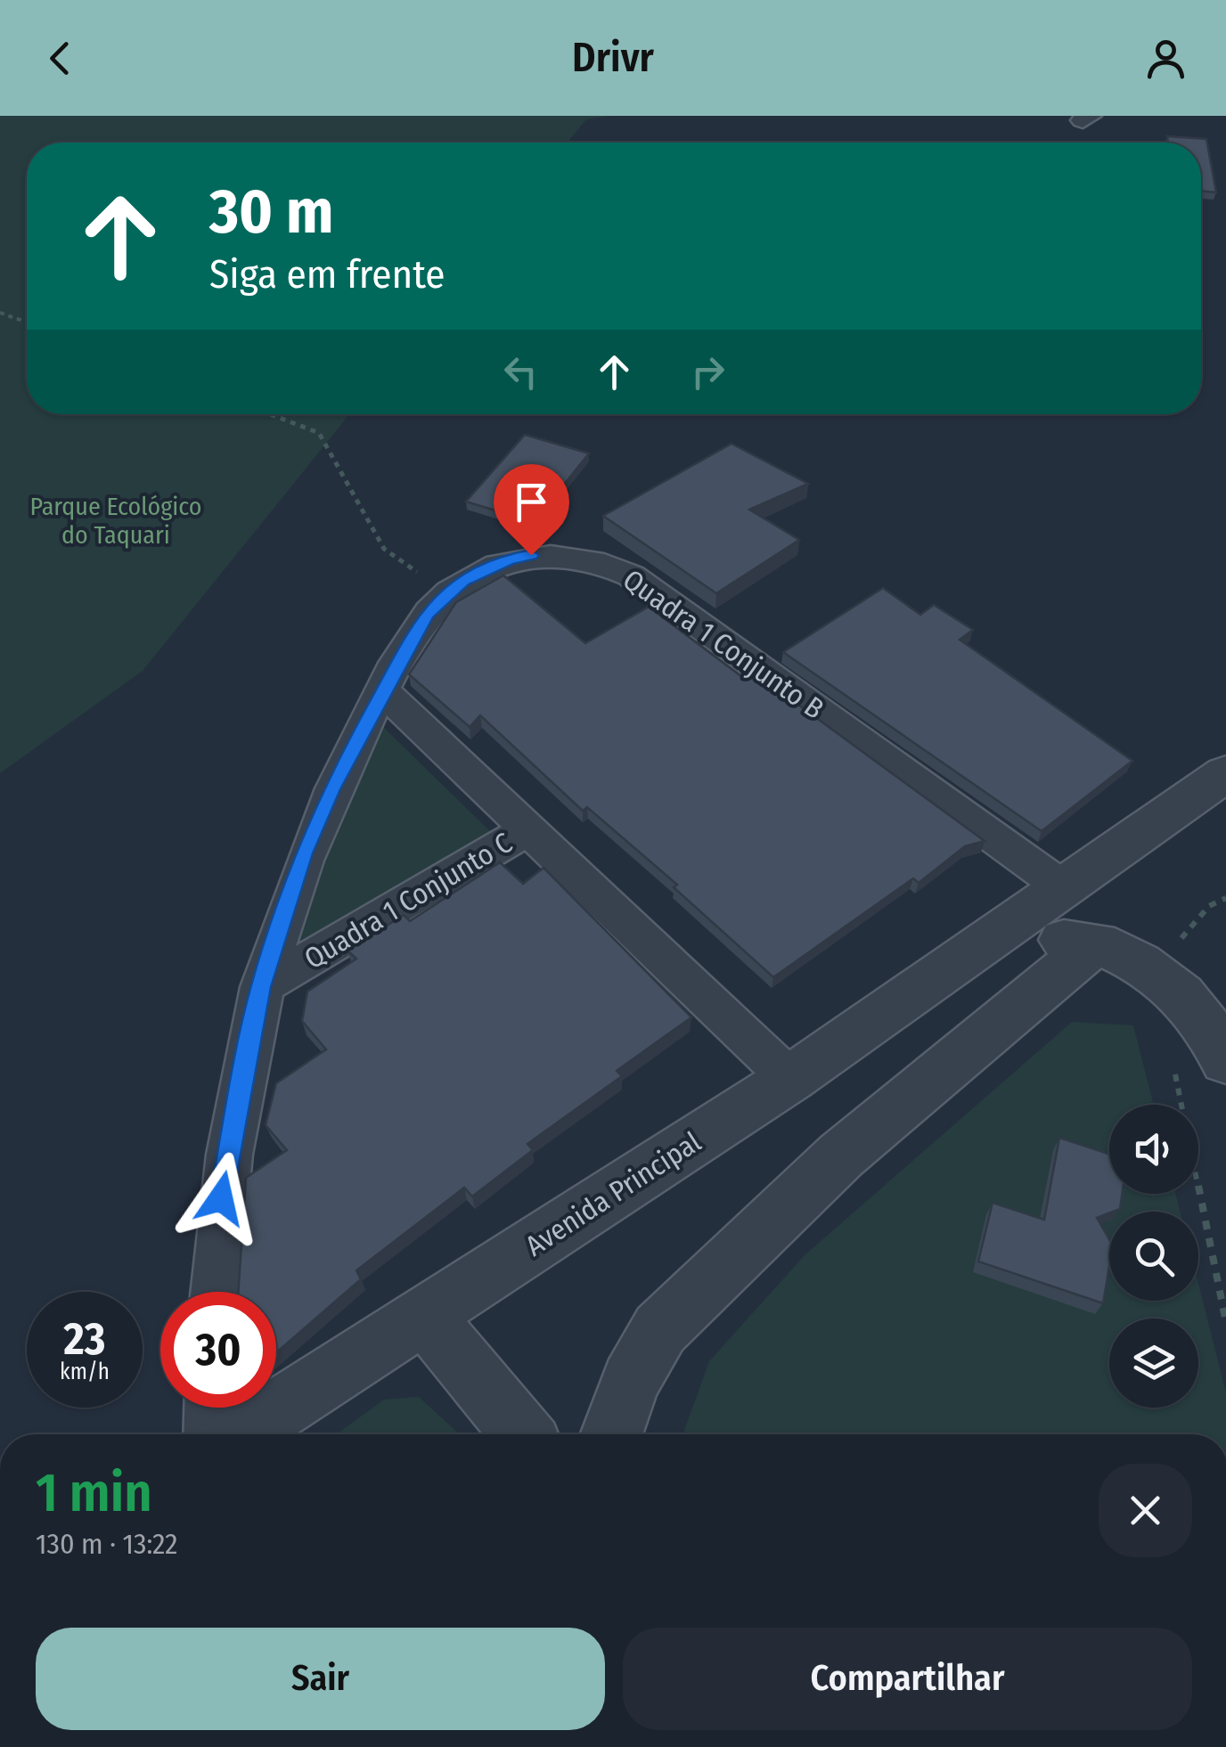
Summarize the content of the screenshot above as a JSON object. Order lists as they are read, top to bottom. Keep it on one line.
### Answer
{"streets":{"street":["Quadra 1 Conjunto B","Quadra 1 Conjunto C","Avenida Principal"]},"crossings":[["Quadra 1 Conjunto B","Quadra 1 Conjunto C"],["Quadra 1 Conjunto B","Avenida Principal"],["Quadra 1 Conjunto C","Avenida Principal"]],"parks":["Parque Ecológico do Taquari"],"page":{"header":"Drivr","turn":["30 m","Siga em frente"],"speed":"23 km/h","limit":"30","heading":["1 min","130 m · 13:22"],"buttons":["Sair","Compartilhar"]}}
